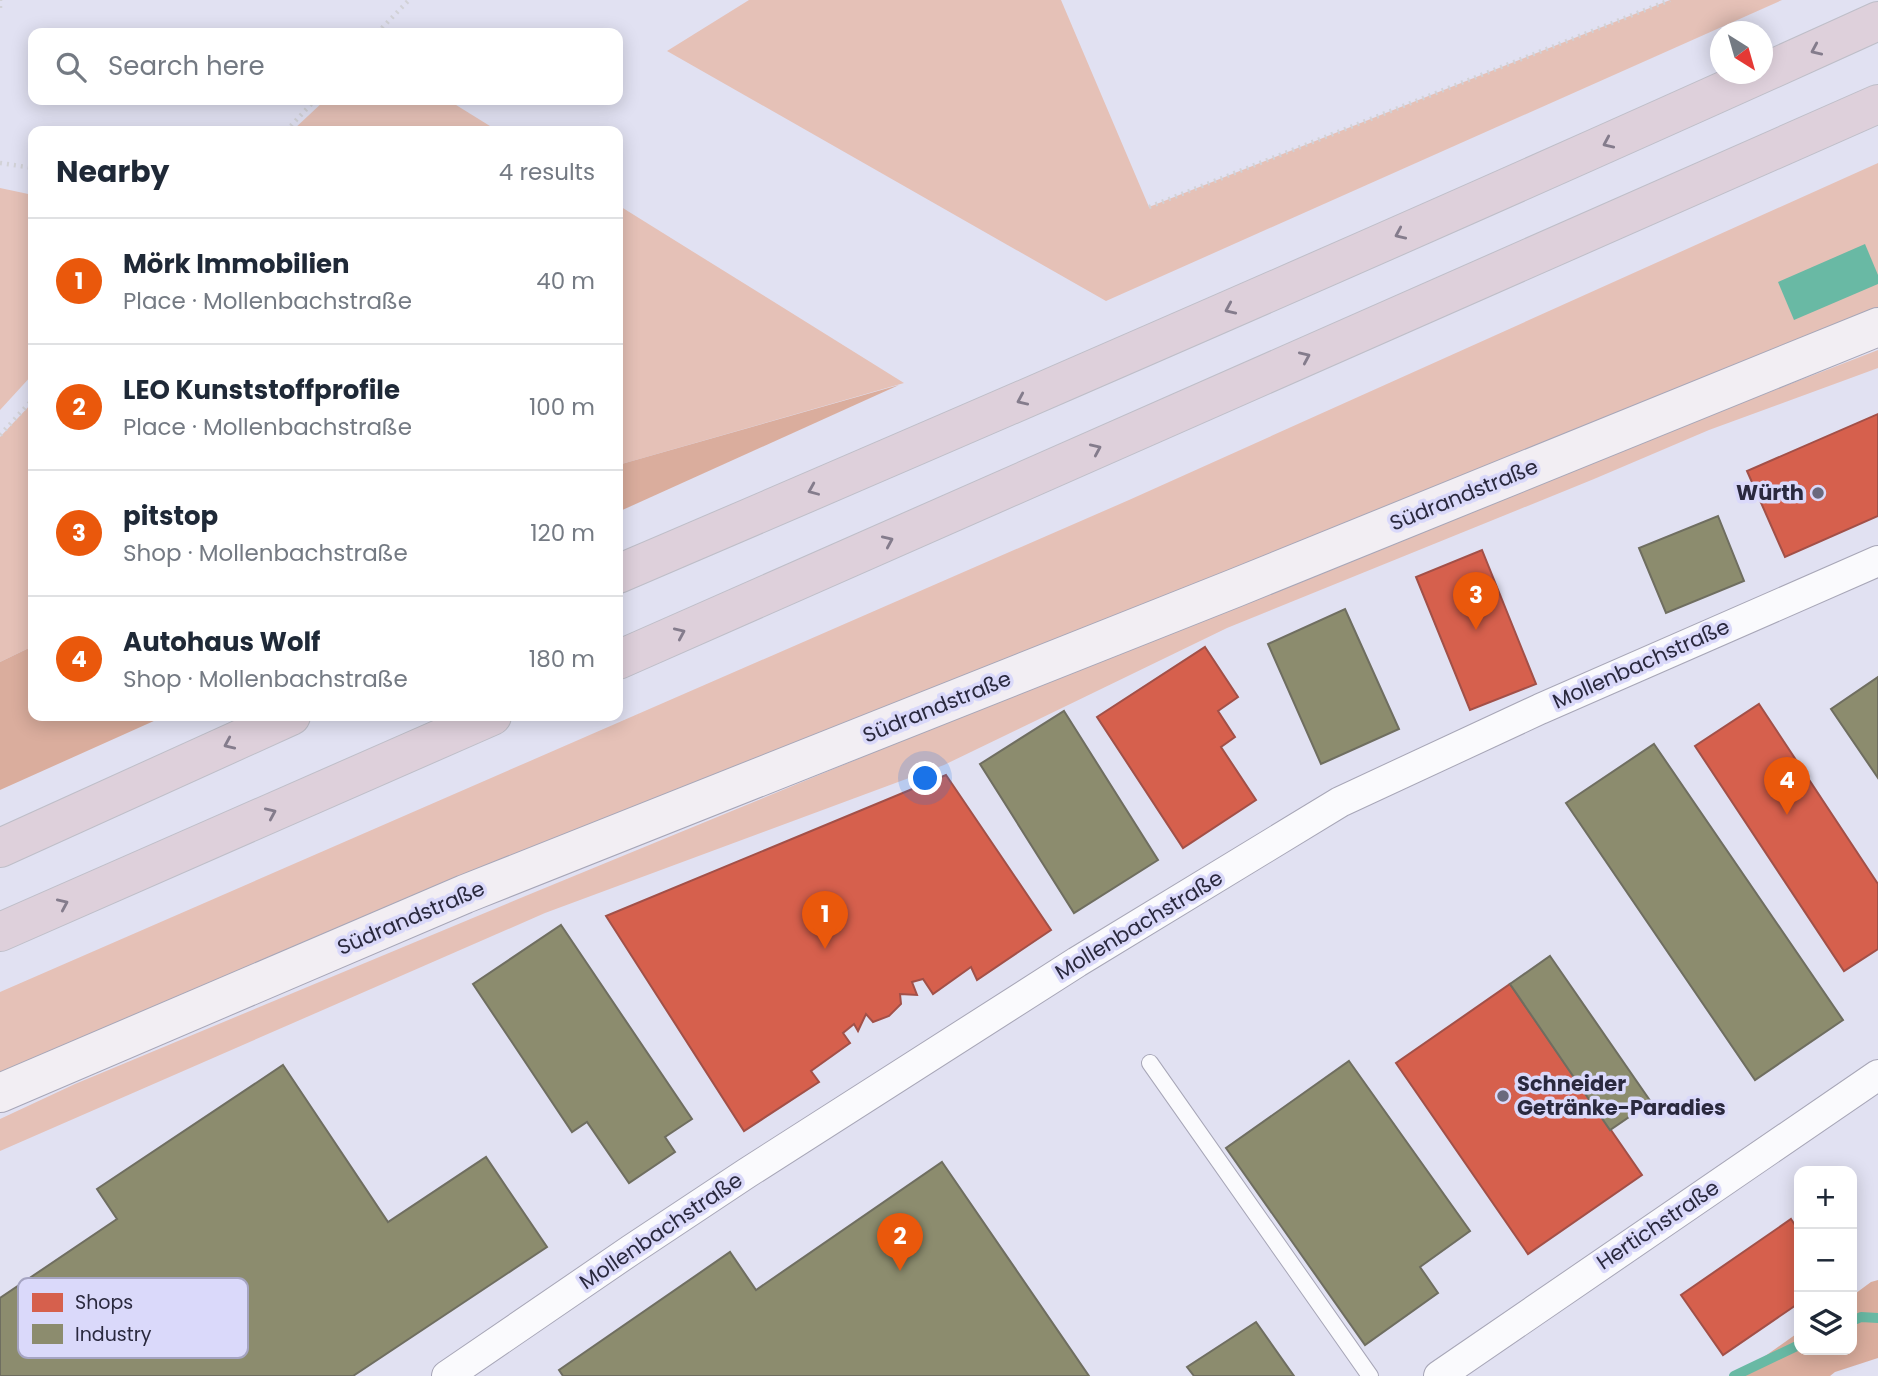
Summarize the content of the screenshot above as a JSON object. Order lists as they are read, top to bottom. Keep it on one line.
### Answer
{"streets":{"main road":["Südrandstraße"],"street":["Mollenbachstraße","Hertichstraße"]},"places":["Würth","Schneider Getränke-Paradies"],"legend":["Shops","Industry"],"north":"bottom right","page":{"search":"Search here","heading":["Nearby","4 results"],"list":[{"mark":"1","name":"Mörk Immobilien","note":"Place · Mollenbachstraße","value":"40 m"},{"mark":"2","name":"LEO Kunststoffprofile","note":"Place · Mollenbachstraße","value":"100 m"},{"mark":"3","name":"pitstop","note":"Shop · Mollenbachstraße","value":"120 m"},{"mark":"4","name":"Autohaus Wolf","note":"Shop · Mollenbachstraße","value":"180 m"}],"pins":["3","4","1","2"],"map_buttons":["+","−"]}}
